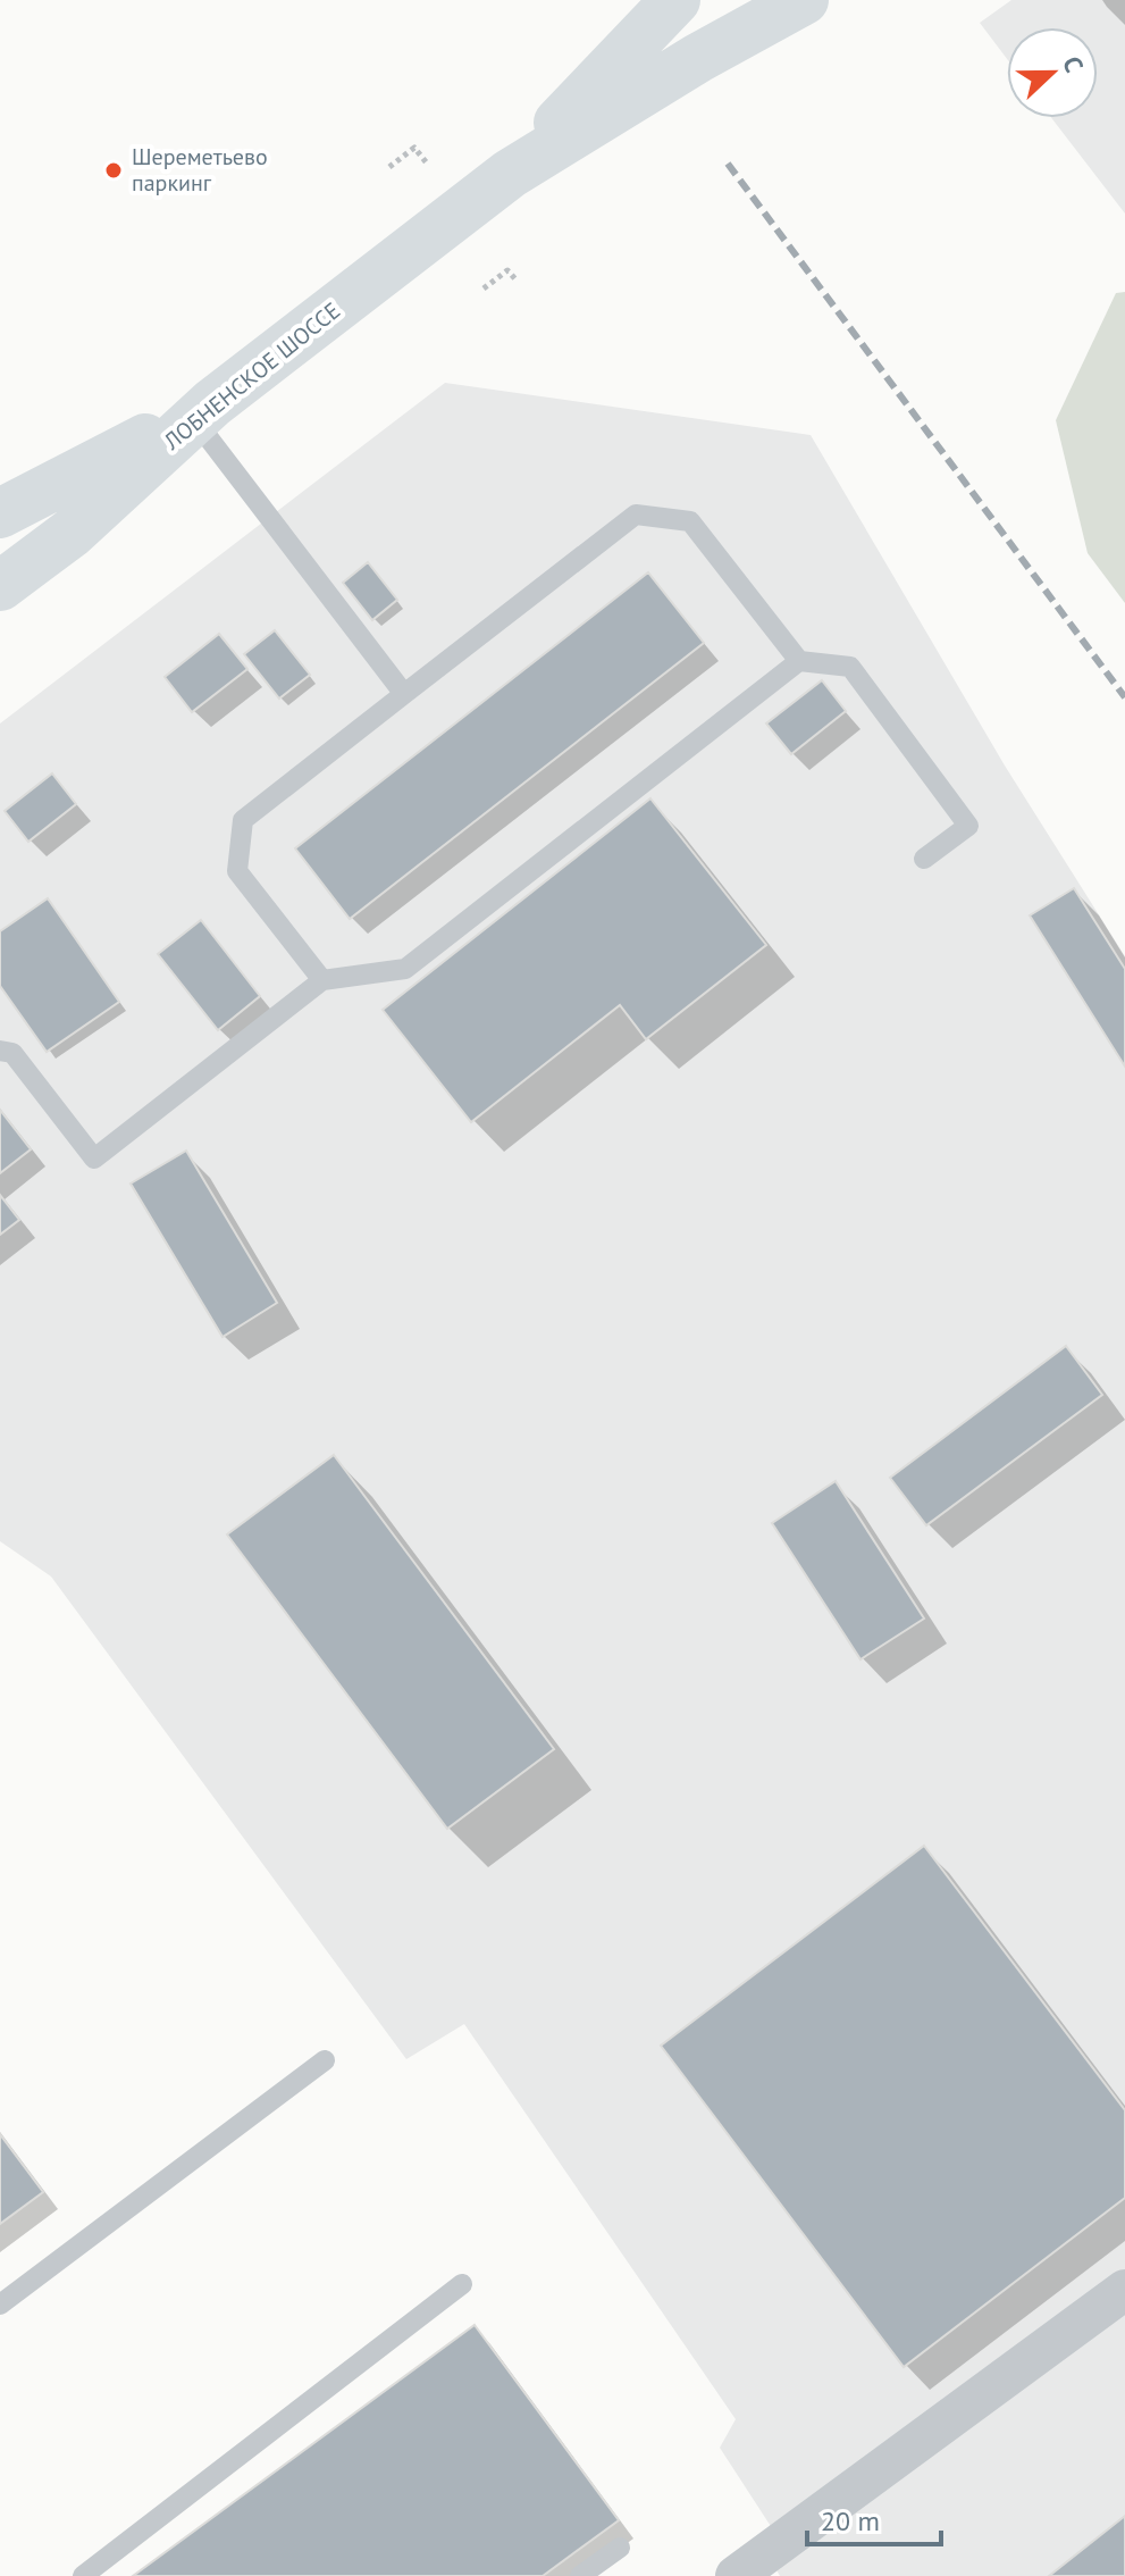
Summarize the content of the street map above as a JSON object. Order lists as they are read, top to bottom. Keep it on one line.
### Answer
{"streets":{"main road":["ЛОБНЕНСКОЕ ШОССЕ"]},"places":["Шереметьево паркинг"],"scale_bar":"20 m","north":"right"}
